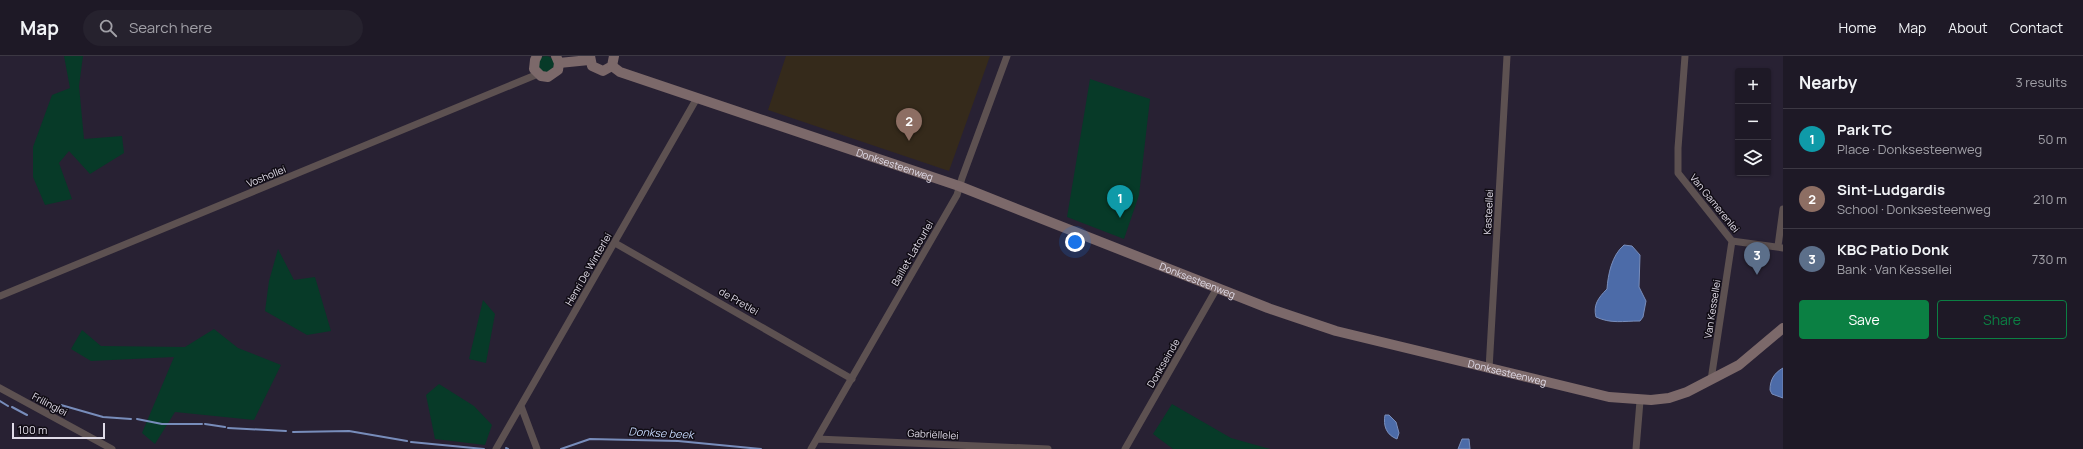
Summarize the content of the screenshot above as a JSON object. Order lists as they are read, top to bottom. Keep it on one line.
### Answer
{"streets":{"street":["Donksesteenweg","Voshollei","Van Gamerenlei","Kasteellei","Baillet-Latourlei","Henri De Winterlei","de Pretlei","Van Kessellei","Donkseinde","Frilinglei","Gabriëllelei"]},"crossings":[["Donksesteenweg","Kasteellei"],["Donksesteenweg","Baillet-Latourlei"],["Donksesteenweg","Henri De Winterlei"],["Donksesteenweg","Van Kessellei"],["Donksesteenweg","Donkseinde"],["Van Gamerenlei","Van Kessellei"],["Baillet-Latourlei","de Pretlei"],["Baillet-Latourlei","Gabriëllelei"],["Henri De Winterlei","de Pretlei"]],"water":["Donkse beek"],"scale_bar":"100 m","page":{"header":"Map","search":"Search here","nav":["Home","Map","About","Contact"],"heading":["Nearby","3 results"],"map_buttons":["+","−"],"pins":["2","1","3"],"list":[{"mark":"1","name":"Park TC","note":"Place · Donksesteenweg","value":"50 m"},{"mark":"2","name":"Sint-Ludgardis","note":"School · Donksesteenweg","value":"210 m"},{"mark":"3","name":"KBC Patio Donk","note":"Bank · Van Kessellei","value":"730 m"}],"buttons":["Save","Share"],"scale":"100 m"}}
